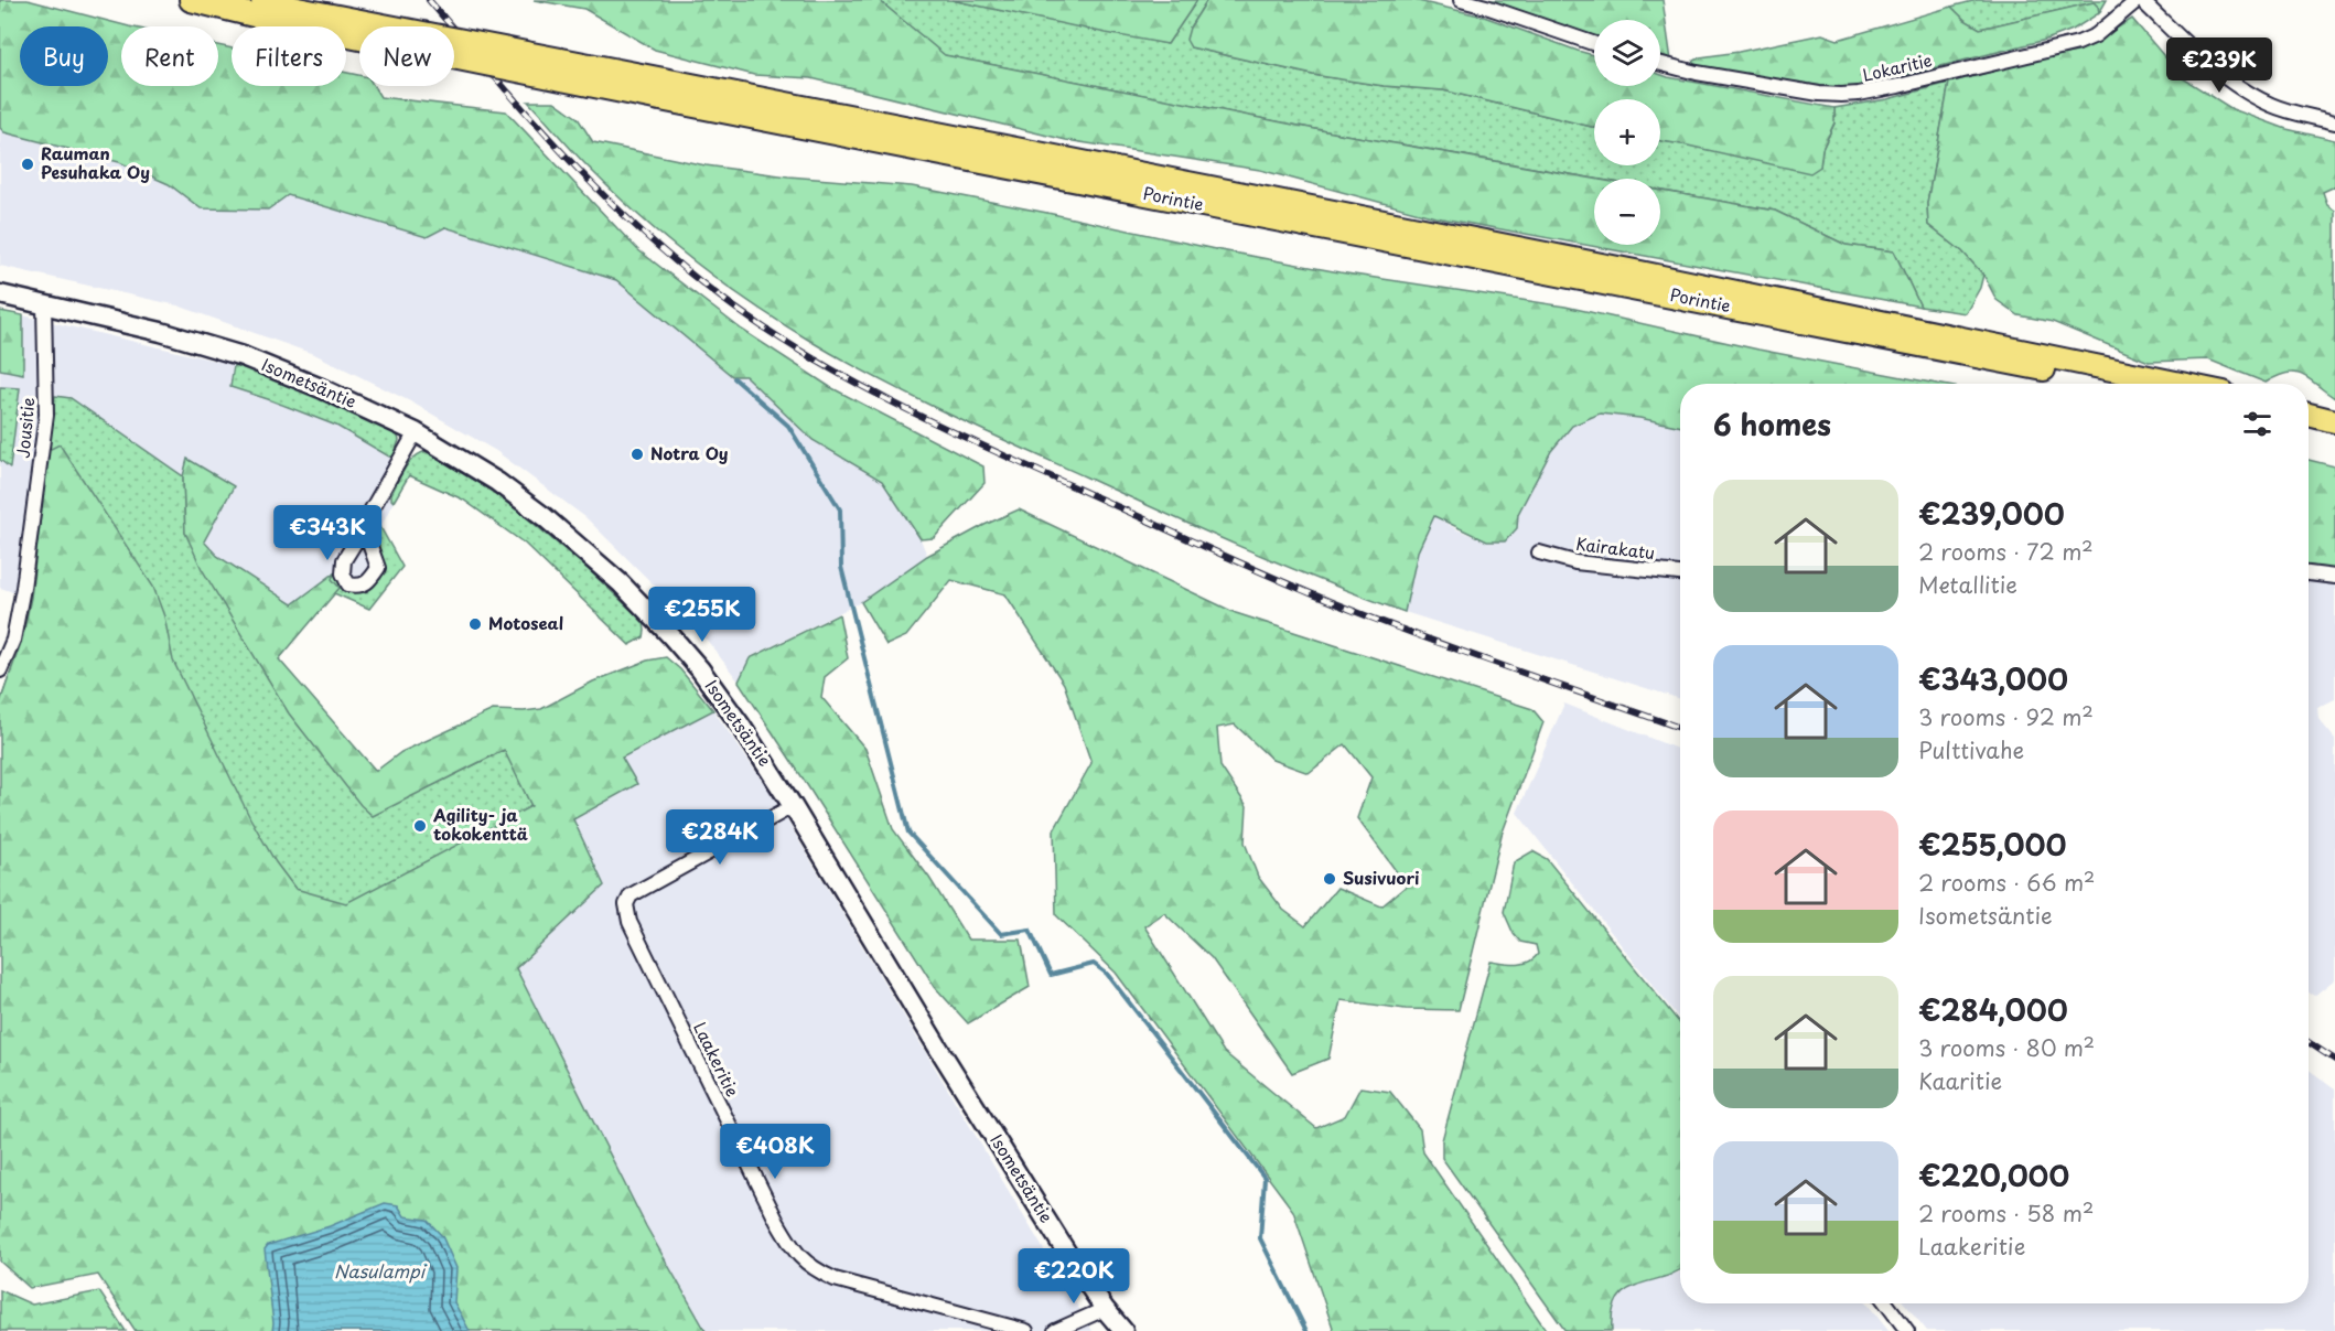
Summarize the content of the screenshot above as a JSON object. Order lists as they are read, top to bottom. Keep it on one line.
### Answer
{"streets":{"highway":["Porintie"],"main road":["Isometsäntie"],"street":["Lokaritie","Jousitie","Kairakatu","Laakeritie"]},"crossings":[["Isometsäntie","Jousitie"],["Isometsäntie","Laakeritie"]],"water":["Nasulampi"],"places":["Rauman Pesuhaka Oy","Notra Oy","Motoseal","Agility- ja tokokenttä","Susivuori"],"page":{"map_buttons":["+","−"],"chip":["Buy","Rent","Filters","New"],"price":["€239K","€343K","€255K","€284K","€408K","€220K"],"heading":"6 homes","list":[{"name":"€239,000","note":"2 rooms · 72 m² · Metallitie"},{"name":"€343,000","note":"3 rooms · 92 m² · Pulttivahe"},{"name":"€255,000","note":"2 rooms · 66 m² · Isometsäntie"},{"name":"€284,000","note":"3 rooms · 80 m² · Kaaritie"},{"name":"€220,000","note":"2 rooms · 58 m² · Laakeritie"}]}}
